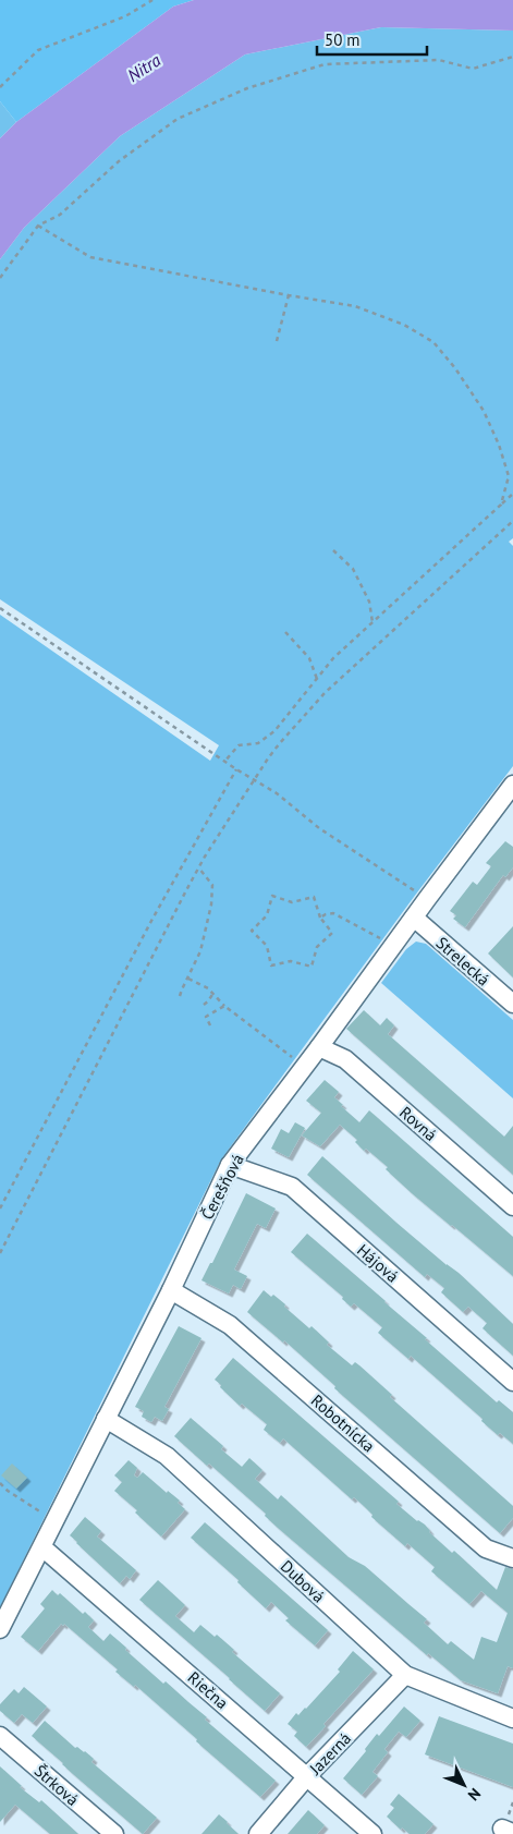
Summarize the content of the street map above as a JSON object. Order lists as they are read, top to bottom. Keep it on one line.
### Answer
{"streets":{"street":["Strelecká","Rovná","Čerešňová","Hájová","Robotnícka","Dubová","Riečna","Jazerná","Štrková"]},"crossings":[["Strelecká","Čerešňová"],["Rovná","Čerešňová"],["Čerešňová","Hájová"],["Čerešňová","Robotnícka"],["Čerešňová","Dubová"],["Čerešňová","Riečna"],["Dubová","Jazerná"],["Riečna","Jazerná"]],"water":["Nitra"],"scale_bar":"50 m","north":"bottom right"}
